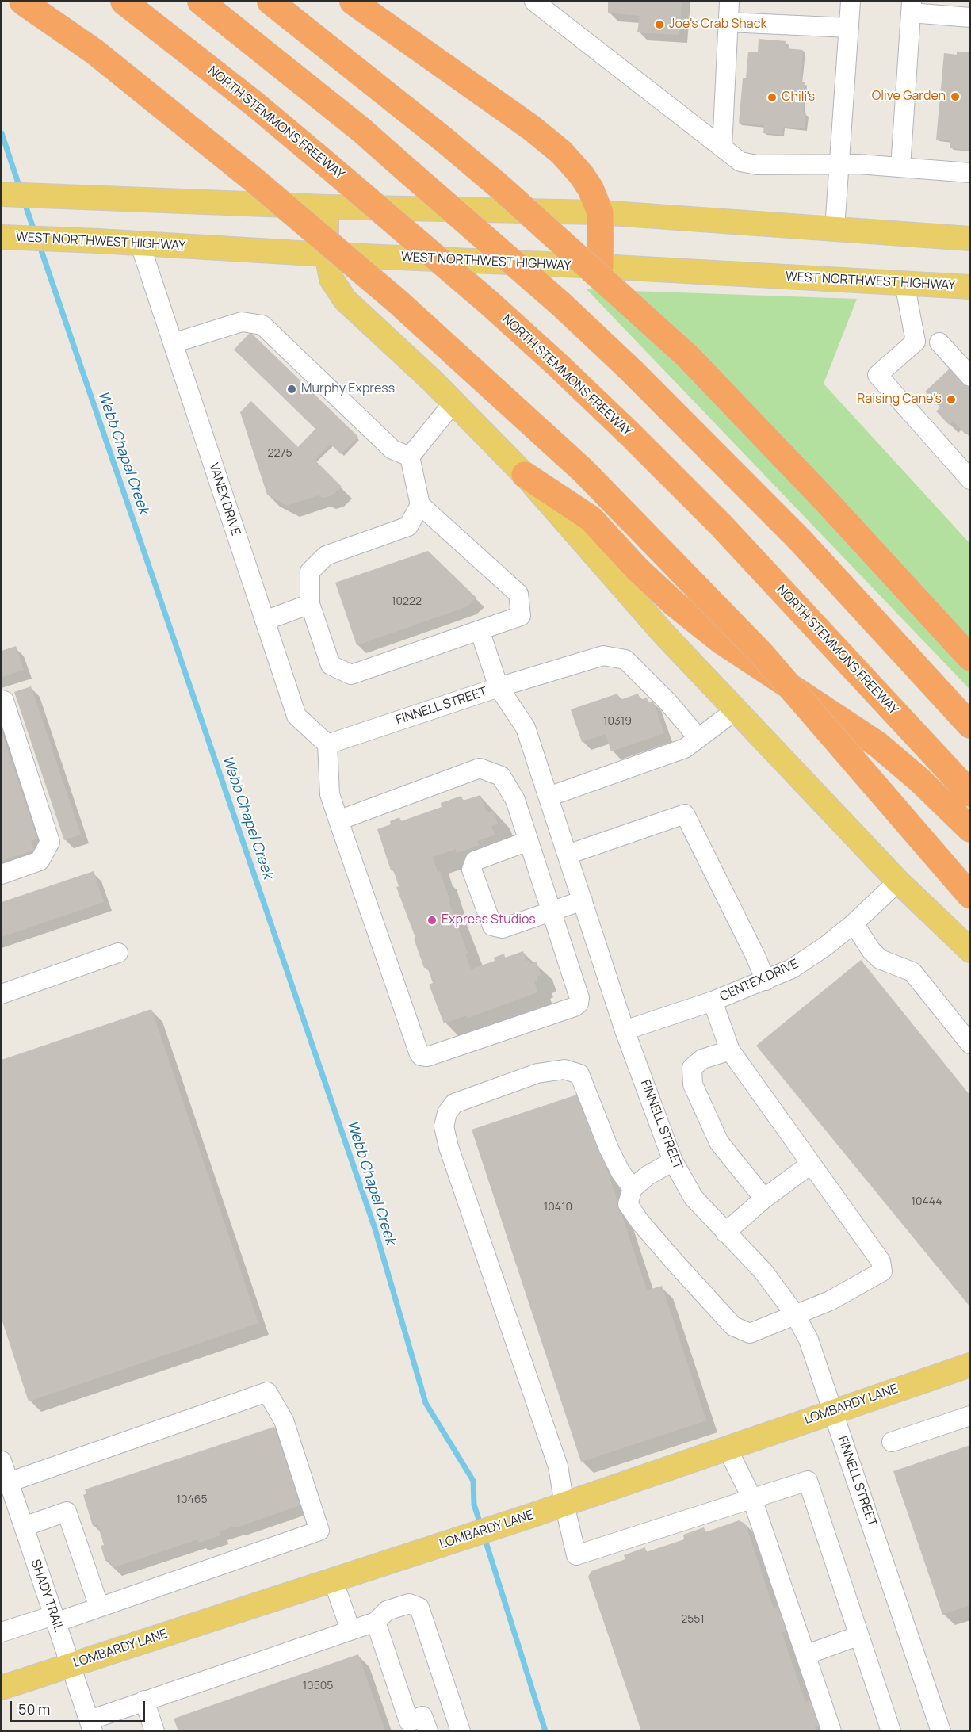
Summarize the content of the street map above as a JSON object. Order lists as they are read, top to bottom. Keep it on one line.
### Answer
{"streets":{"highway":["NORTH STEMMONS FREEWAY"],"main road":["WEST NORTHWEST HIGHWAY","LOMBARDY LANE"],"street":["VANEX DRIVE","FINNELL STREET","CENTEX DRIVE","SHADY TRAIL"]},"crossings":[["WEST NORTHWEST HIGHWAY","VANEX DRIVE"],["VANEX DRIVE","FINNELL STREET"],["FINNELL STREET","CENTEX DRIVE"],["FINNELL STREET","LOMBARDY LANE"],["LOMBARDY LANE","SHADY TRAIL"]],"water":["Webb Chapel Creek"],"places":["Joe's Crab Shack","Olive Garden","Chili's","Murphy Express","Raising Cane's","Express Studios"],"house_numbers":["2275","10222","10319","10444","10410","10465","2551","10505"],"scale_bar":"50 m"}
